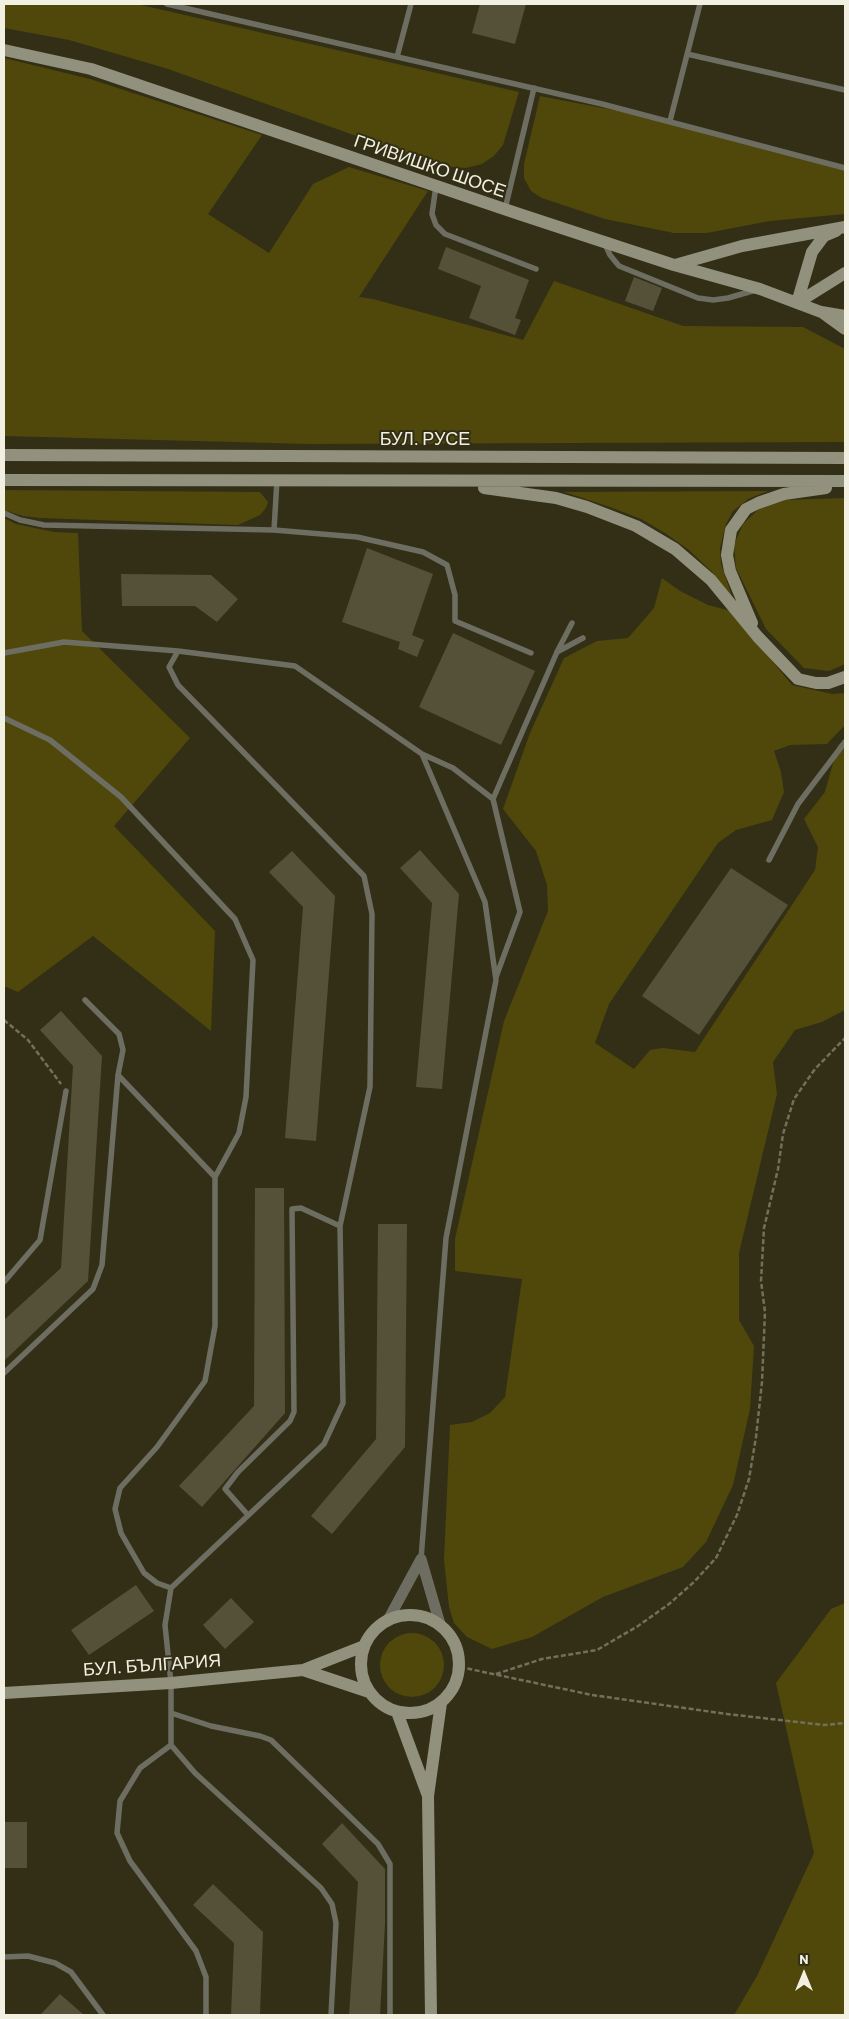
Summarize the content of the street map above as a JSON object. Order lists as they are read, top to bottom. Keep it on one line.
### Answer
{"streets":{"main road":["ГРИВИШКО ШОСЕ","БУЛ. РУСЕ","БУЛ. БЪЛГАРИЯ"]},"north":"top"}
